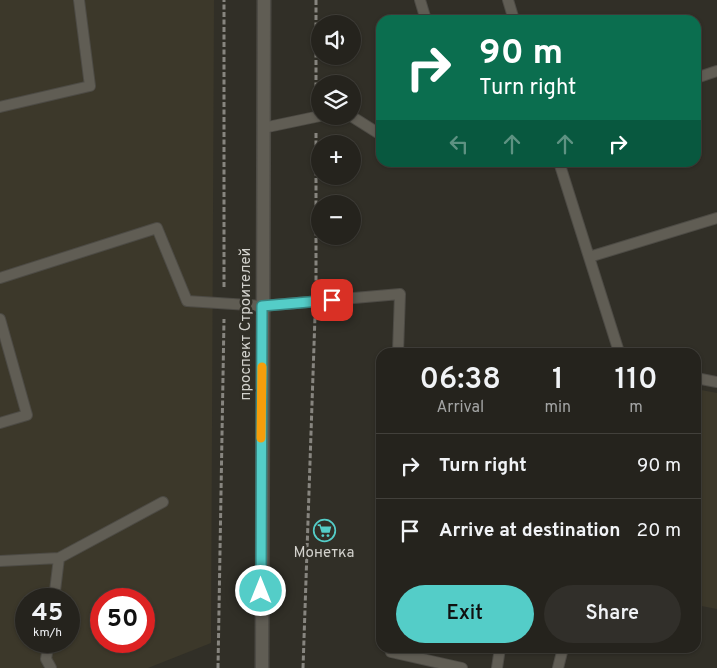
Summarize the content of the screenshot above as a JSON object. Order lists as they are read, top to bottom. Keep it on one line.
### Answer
{"streets":{"main road":["проспект Строителей"]},"places":{"supermarket":["Монетка"]},"page":{"map_buttons":["+","−"],"turn":["90 m","Turn right"],"eta":["06:38","Arrival","1","min","110","m"],"list":[{"name":"Turn right","value":"90 m"},{"name":"Arrive at destination","value":"20 m"}],"buttons":["Exit","Share"],"speed":"45 km/h","limit":"50"}}
